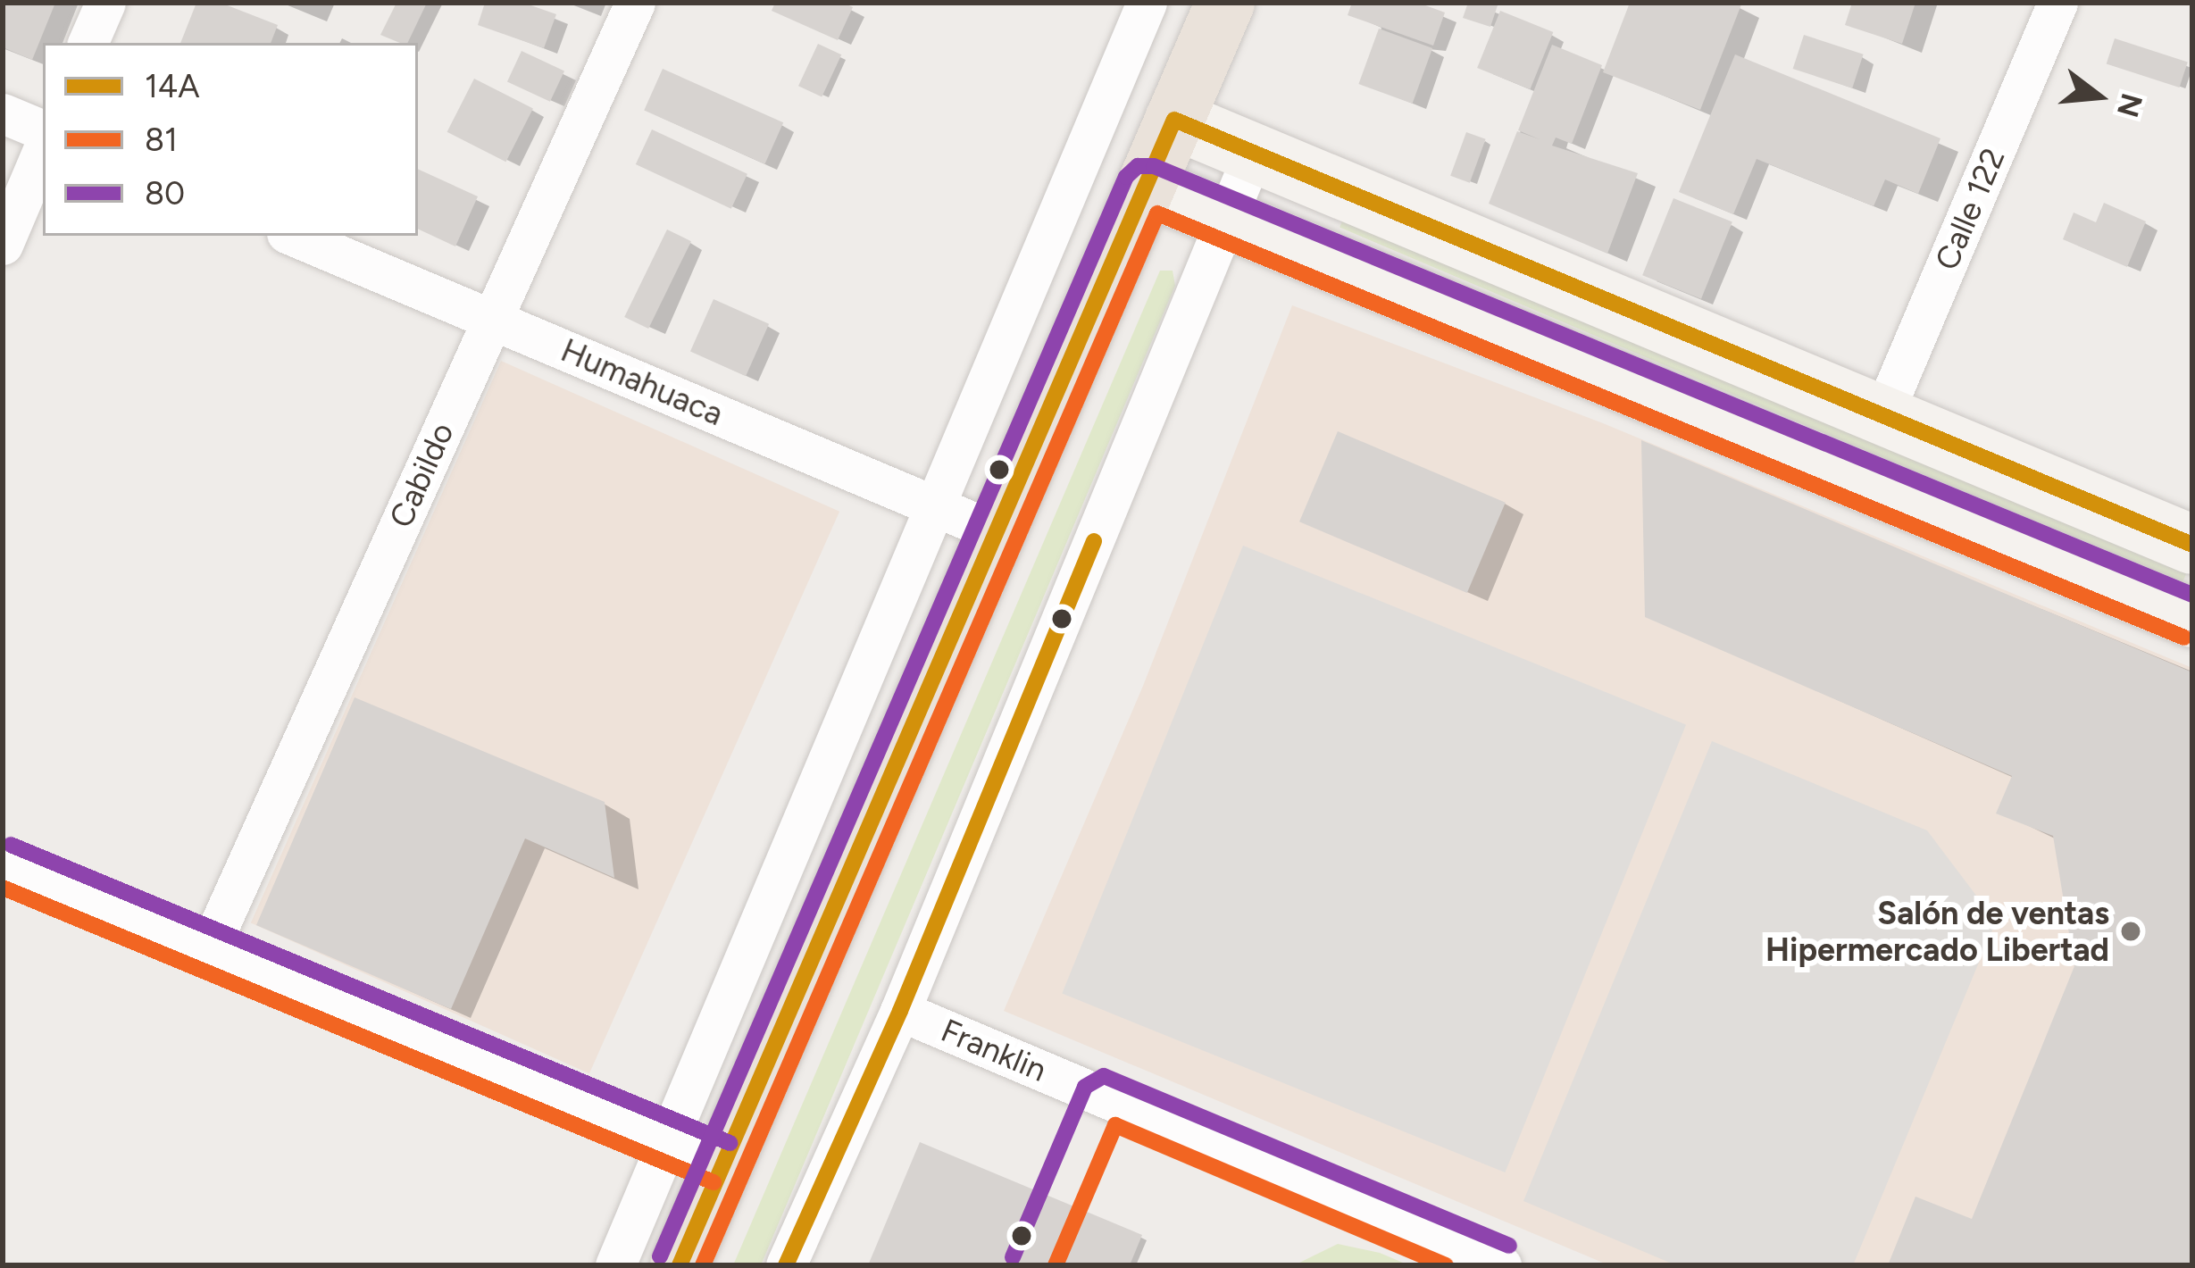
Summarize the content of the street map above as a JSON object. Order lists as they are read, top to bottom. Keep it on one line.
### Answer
{"streets":{"street":["Calle 122","Humahuaca","Cabildo","Franklin"]},"crossings":[["Humahuaca","Cabildo"]],"places":["Salón de ventas Hipermercado Libertad"],"lines":["transit line 14A","transit line 80","transit line 81"],"legend":["14A","81","80"],"north":"right"}
